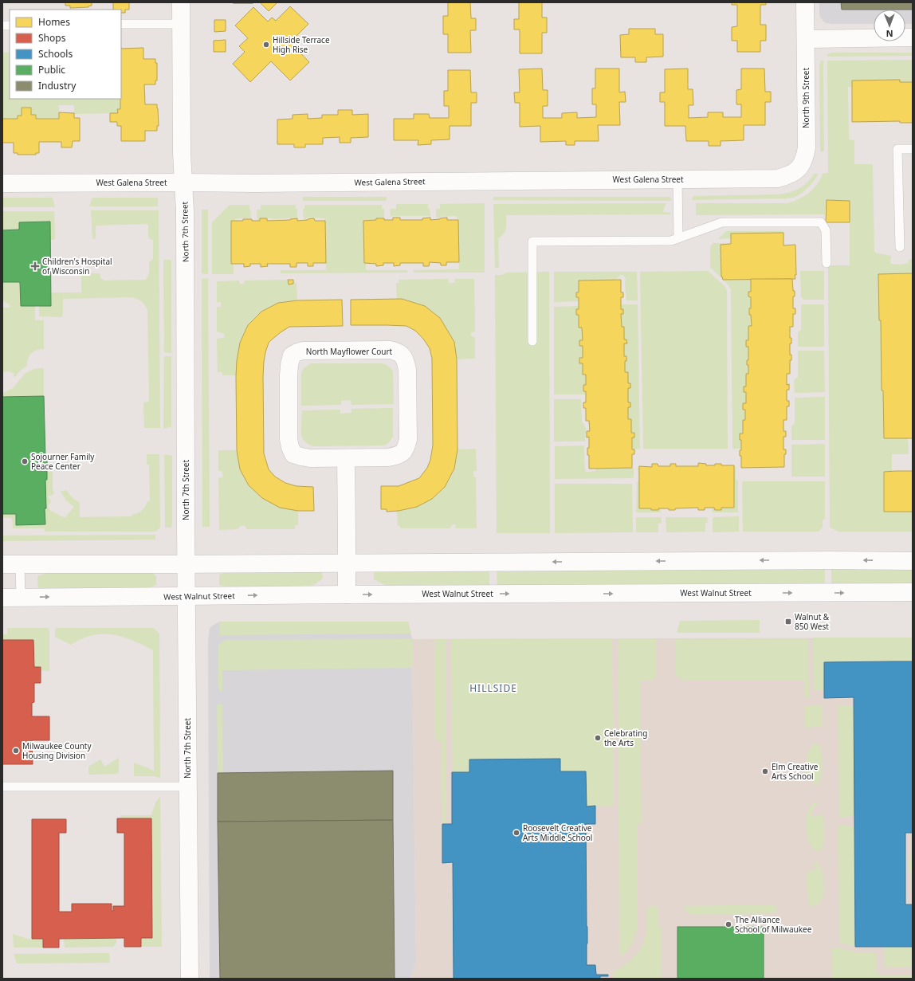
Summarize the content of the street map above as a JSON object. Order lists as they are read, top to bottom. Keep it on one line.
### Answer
{"streets":{"street":["North 9th Street","West Galena Street","North 7th Street","North Mayflower Court","West Walnut Street"]},"crossings":[["North 9th Street","West Galena Street"],["West Galena Street","North 7th Street"],["North 7th Street","West Walnut Street"]],"districts":["HILLSIDE"],"places":{"other":["Hillside Terrace High Rise","Sojourner Family Peace Center","Celebrating the Arts","Milwaukee County Housing Division","Elm Creative Arts School","Roosevelt Creative Arts Middle School","The Alliance School of Milwaukee"],"health":["Children's Hospital of Wisconsin"],"transit":["Walnut & 850 West"]},"legend":["Homes","Shops","Schools","Public","Industry"],"north":"bottom"}
